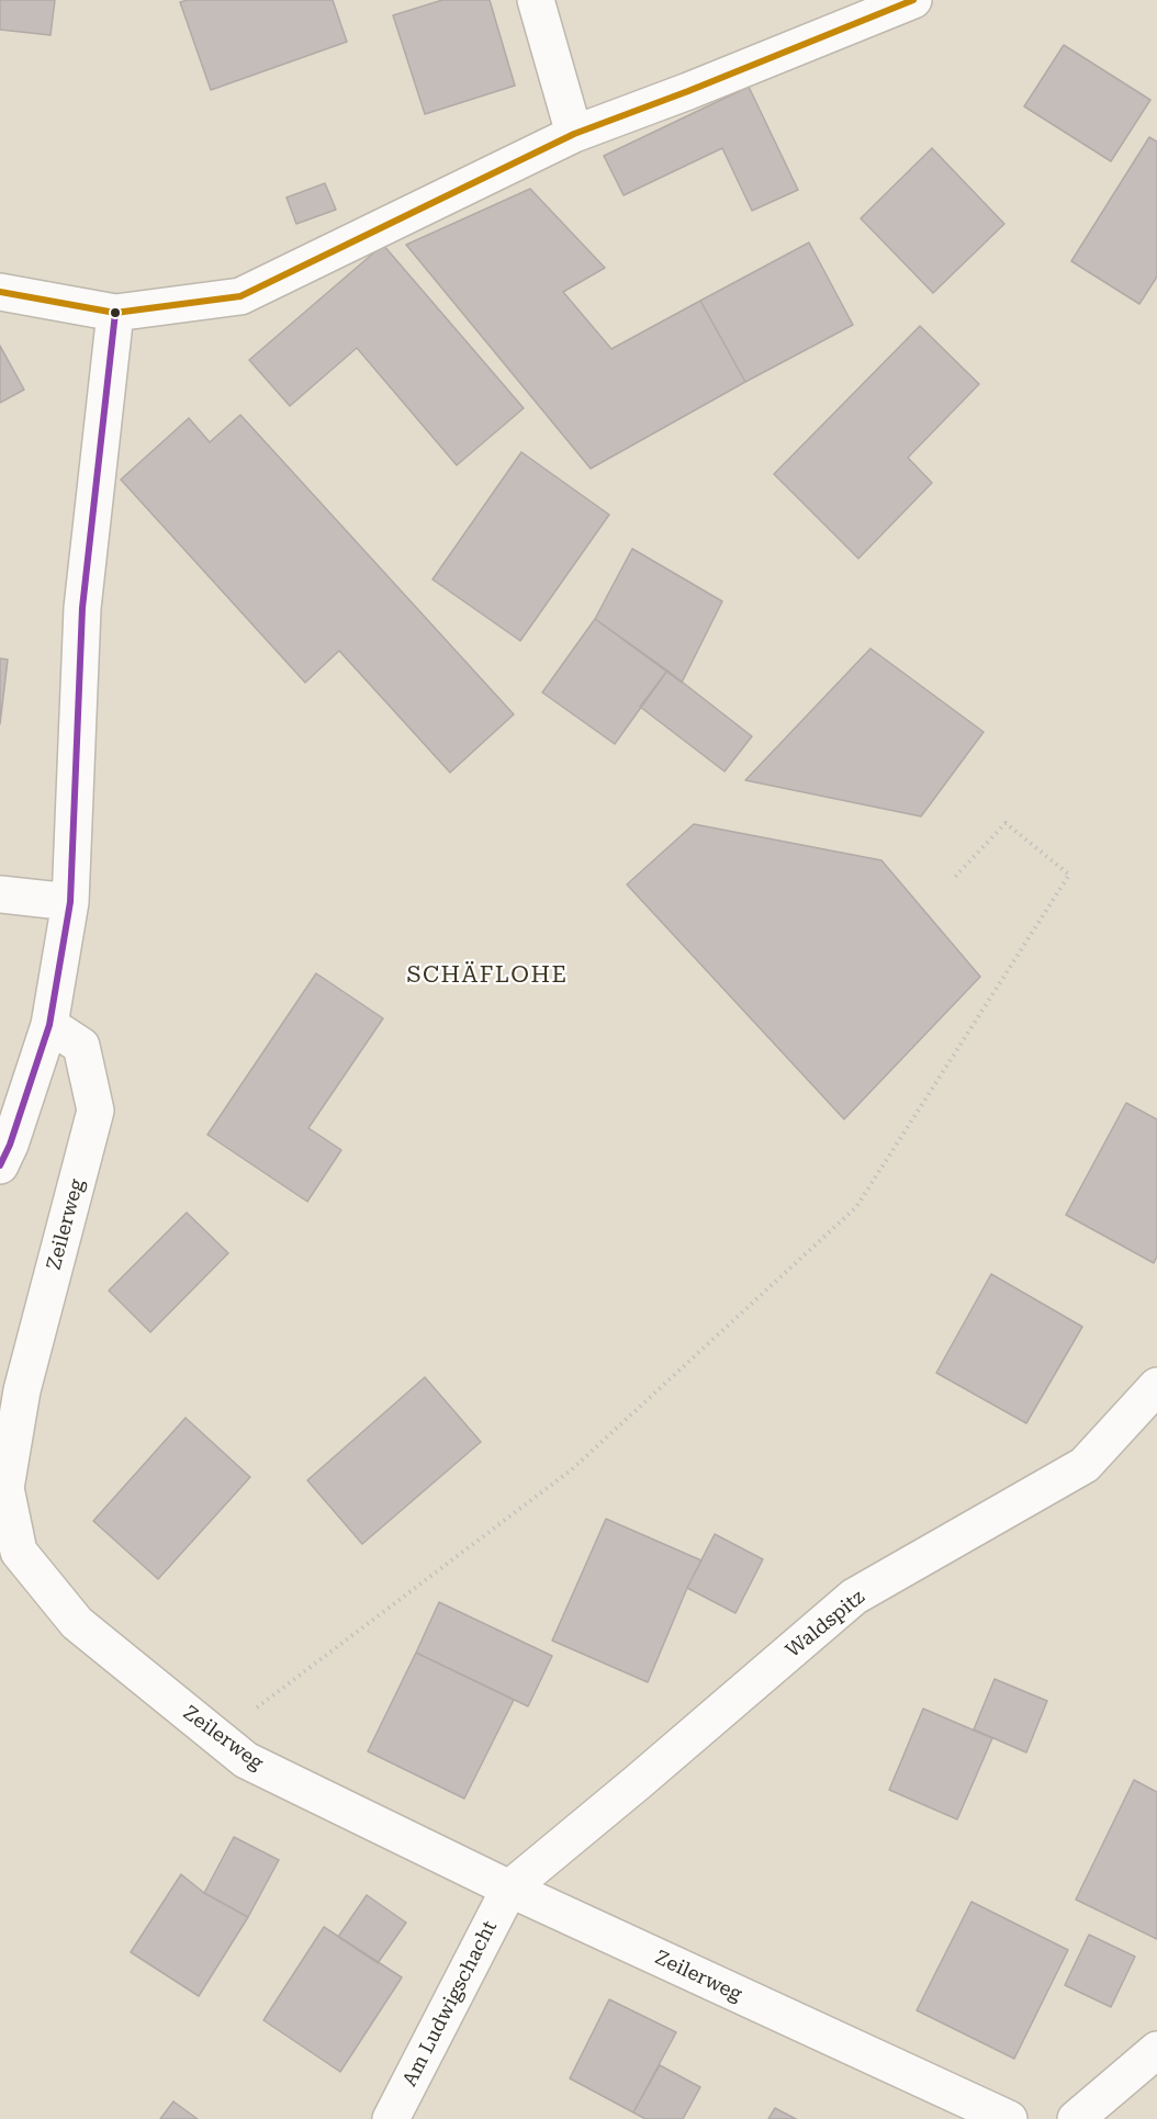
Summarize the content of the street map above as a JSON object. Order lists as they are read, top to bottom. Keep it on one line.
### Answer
{"streets":{"street":["Zeilerweg","Waldspitz","Am Ludwigschacht"]},"crossings":[["Zeilerweg","Waldspitz"],["Zeilerweg","Am Ludwigschacht"],["Waldspitz","Am Ludwigschacht"]],"districts":["SCHÄFLOHE"]}
